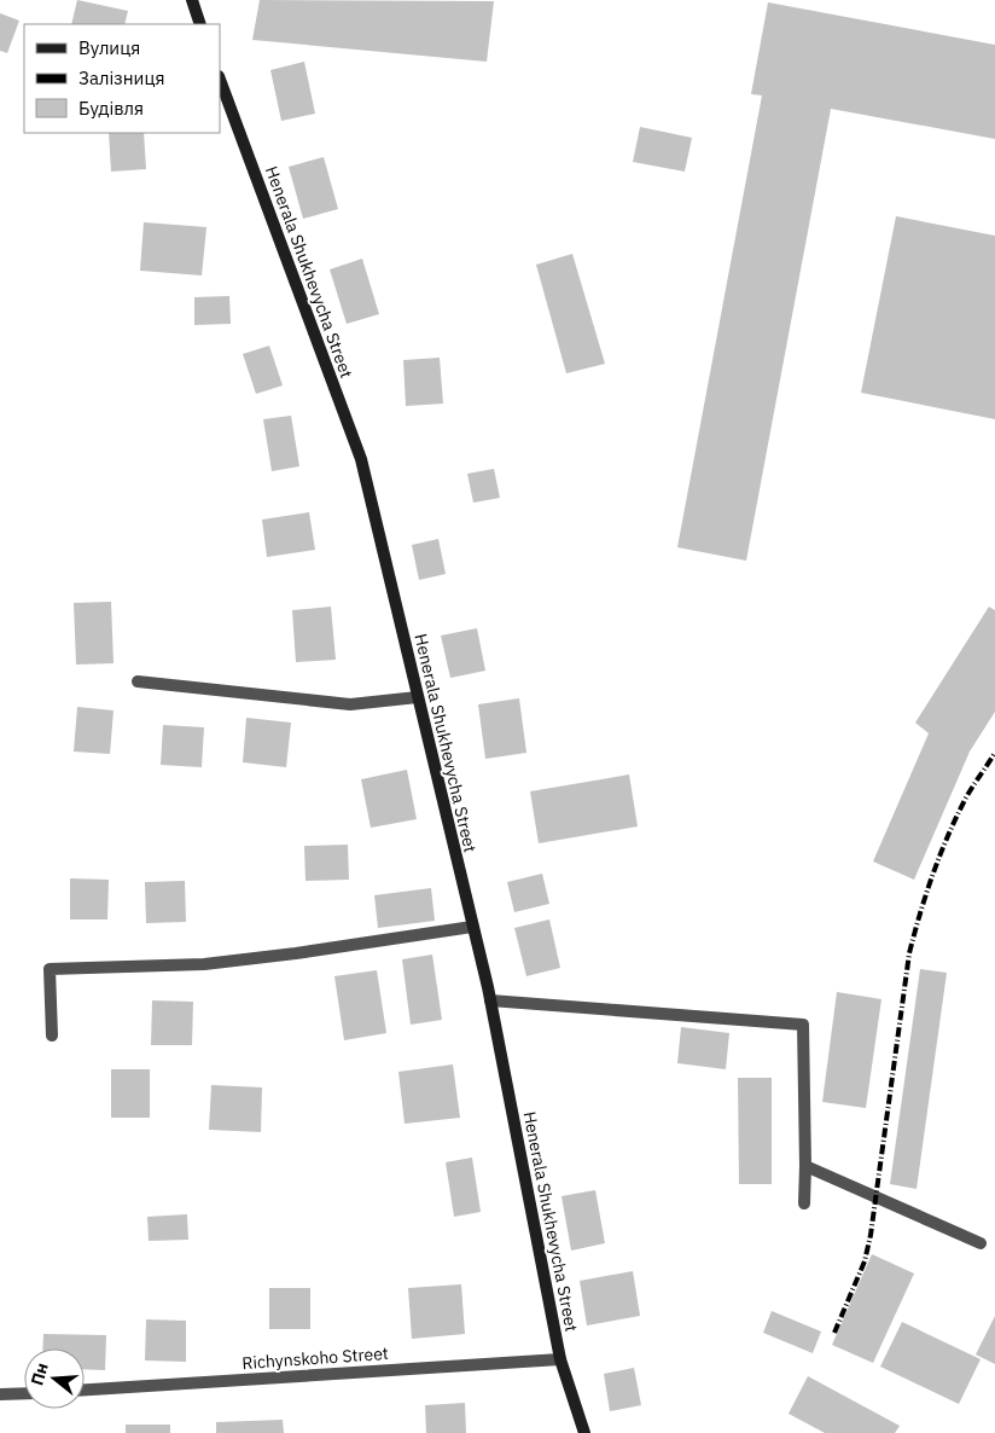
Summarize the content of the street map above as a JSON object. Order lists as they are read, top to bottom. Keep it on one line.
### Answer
{"streets":{"street":["Henerala Shukhevycha Street","Richynskoho Street"]},"crossings":[["Henerala Shukhevycha Street","Richynskoho Street"]],"legend":["Вулиця","Залізниця","Будівля"],"north":"left"}
